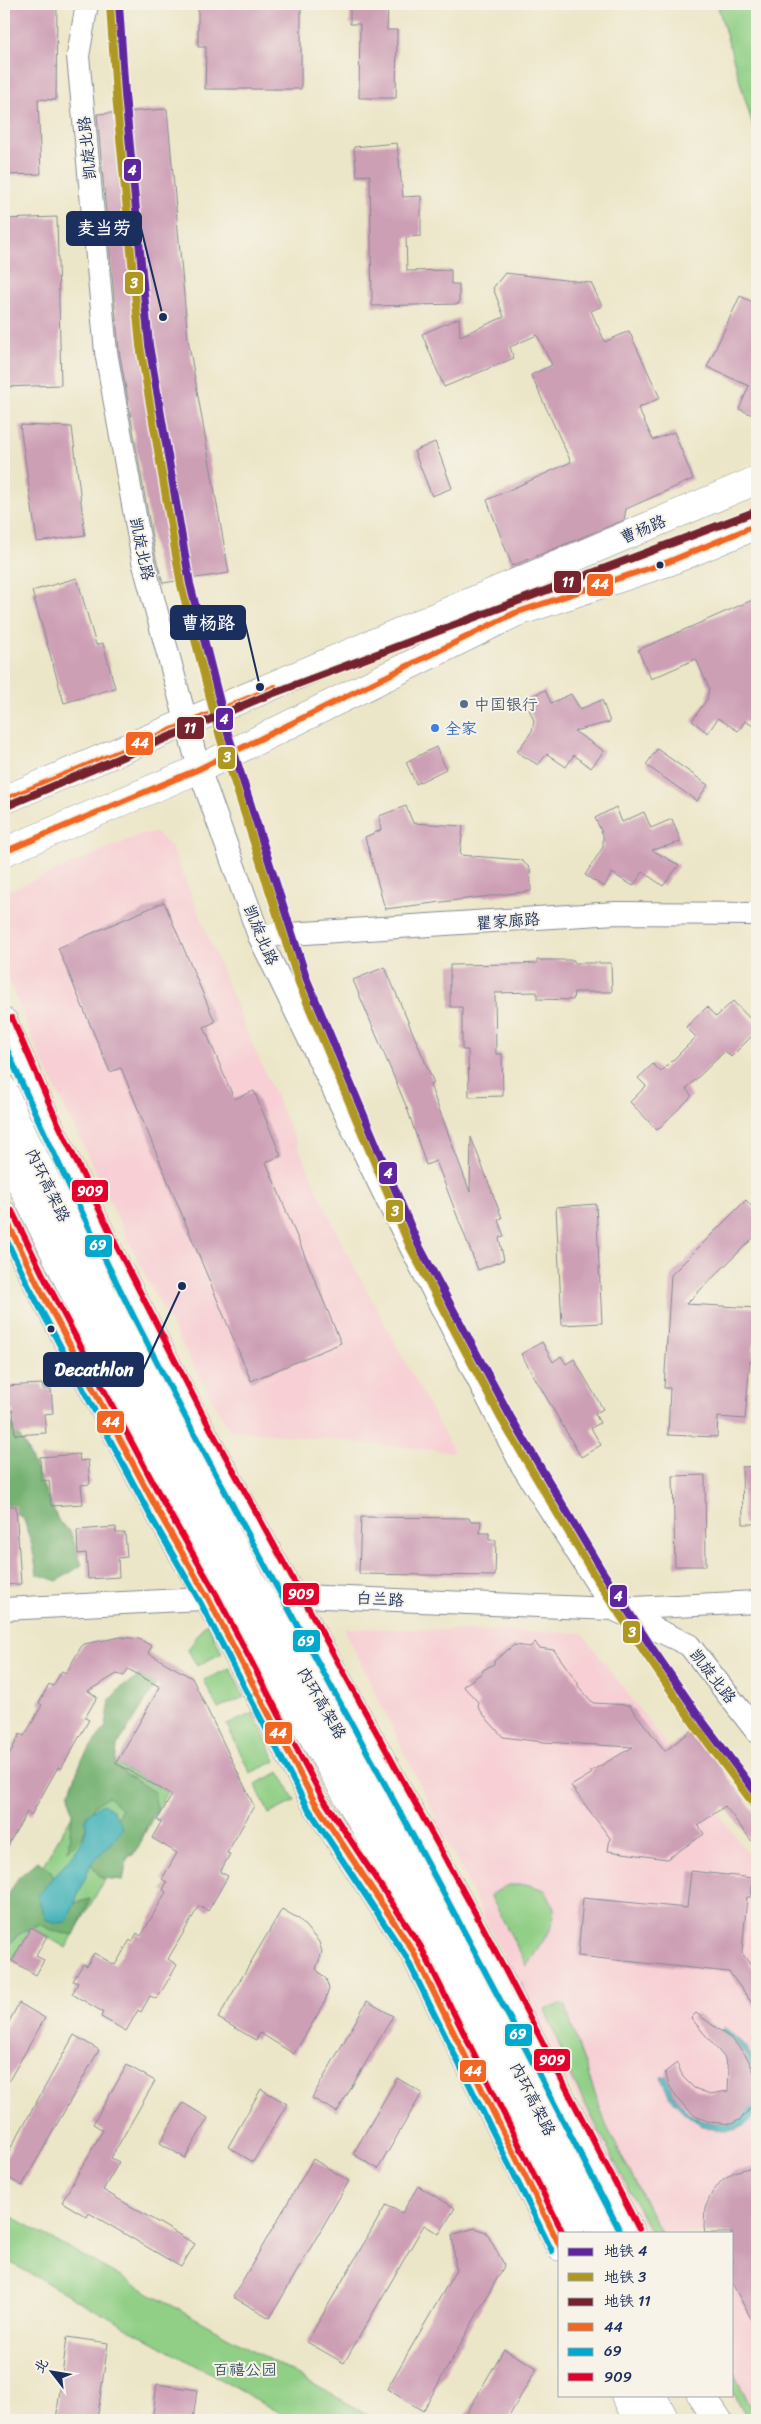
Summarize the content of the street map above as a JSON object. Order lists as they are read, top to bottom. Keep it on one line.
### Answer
{"streets":{"main road":["曹杨路","内环高架路"],"street":["凯旋北路","瞿家廊路","白兰路"]},"crossings":[["凯旋北路","曹杨路"],["凯旋北路","瞿家廊路"],["凯旋北路","白兰路"]],"parks":["百禧公园"],"places":["麦当劳","曹杨路","中国银行","全家","Decathlon"],"lines":["metro line 4","metro line 3","metro line 11","transit line 44","transit line 909","transit line 69"],"legend":["地铁 4","地铁 3","地铁 11","44","69","909"],"north":"top left"}
